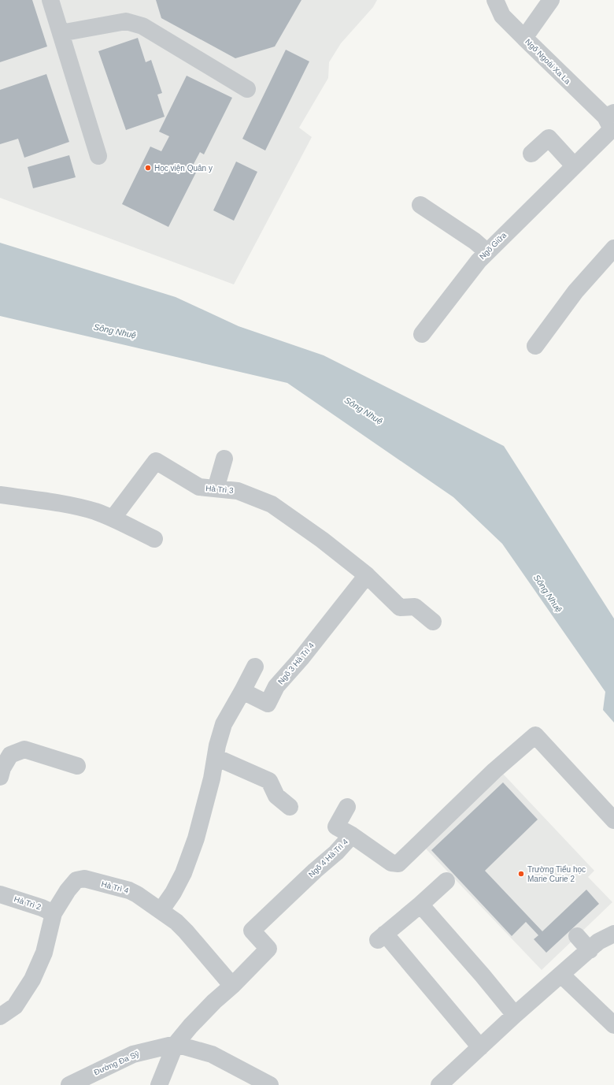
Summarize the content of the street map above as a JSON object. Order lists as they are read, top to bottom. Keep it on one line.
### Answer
{"streets":{"street":["Ngõ Ngoài Xa La","Ngõ Giữa","Hà Trì 3","Ngõ 3 Hà Trì 4","Ngõ 4 Hà Trì 4","Hà Trì 4","Hà Trì 2","Đường Đa Sỹ"]},"crossings":[["Ngõ Ngoài Xa La","Ngõ Giữa"],["Hà Trì 3","Ngõ 3 Hà Trì 4"],["Ngõ 4 Hà Trì 4","Hà Trì 4"],["Hà Trì 4","Hà Trì 2"]],"water":["Sông Nhuệ"],"places":["Học viện Quân y","Trường Tiểu học Marie Curie 2"]}
